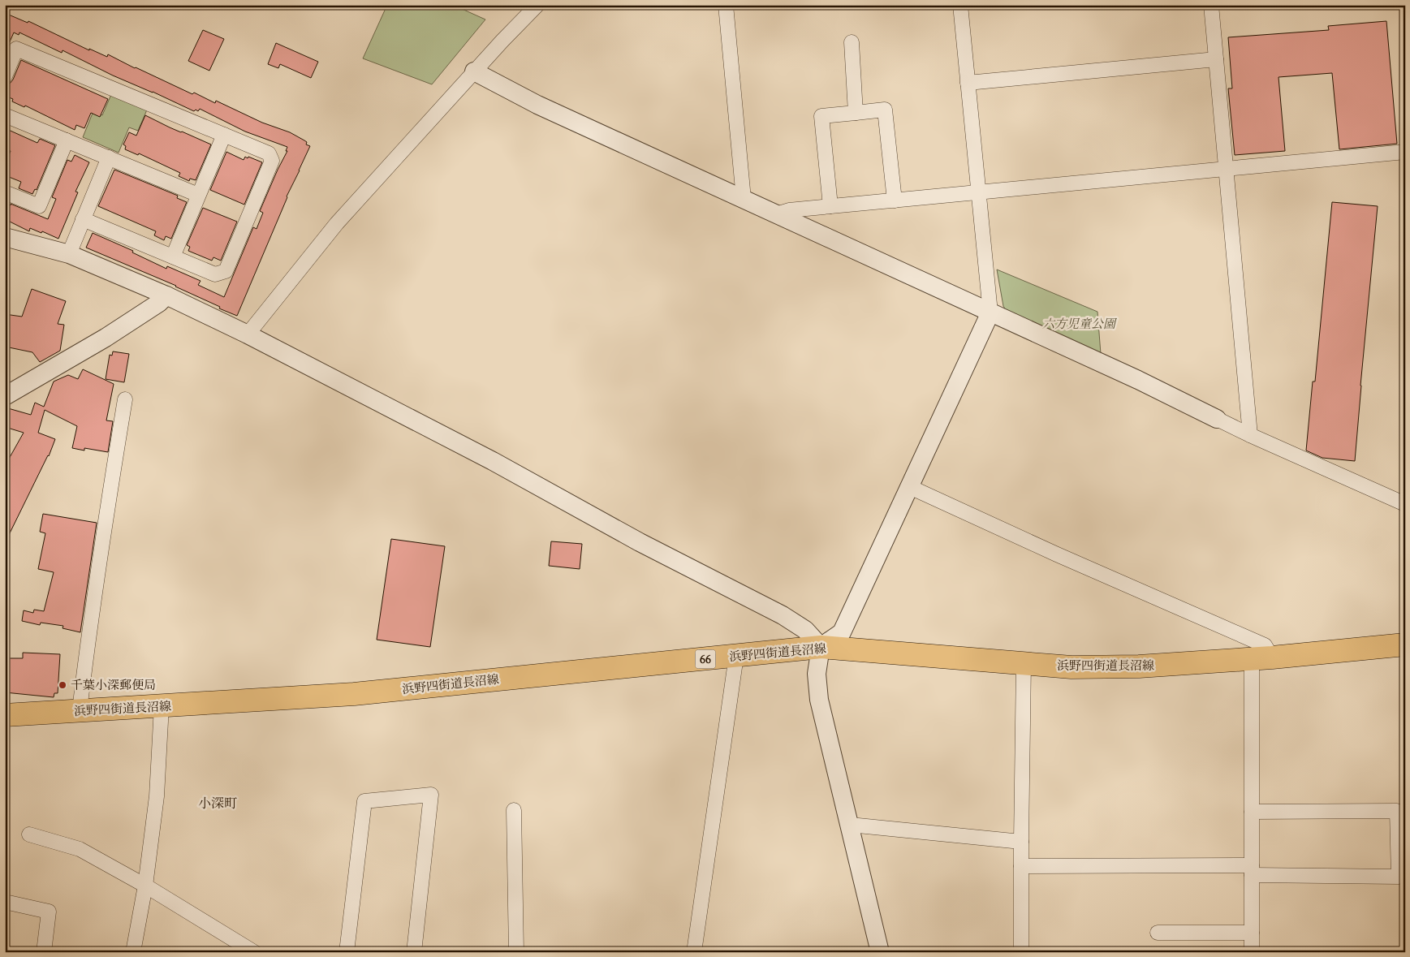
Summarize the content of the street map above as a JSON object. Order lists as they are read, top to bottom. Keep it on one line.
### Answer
{"streets":{"main road":["浜野四街道長沼線","66"]},"districts":["小深町"],"parks":["六方児童公園"],"places":["千葉小深郵便局"]}
